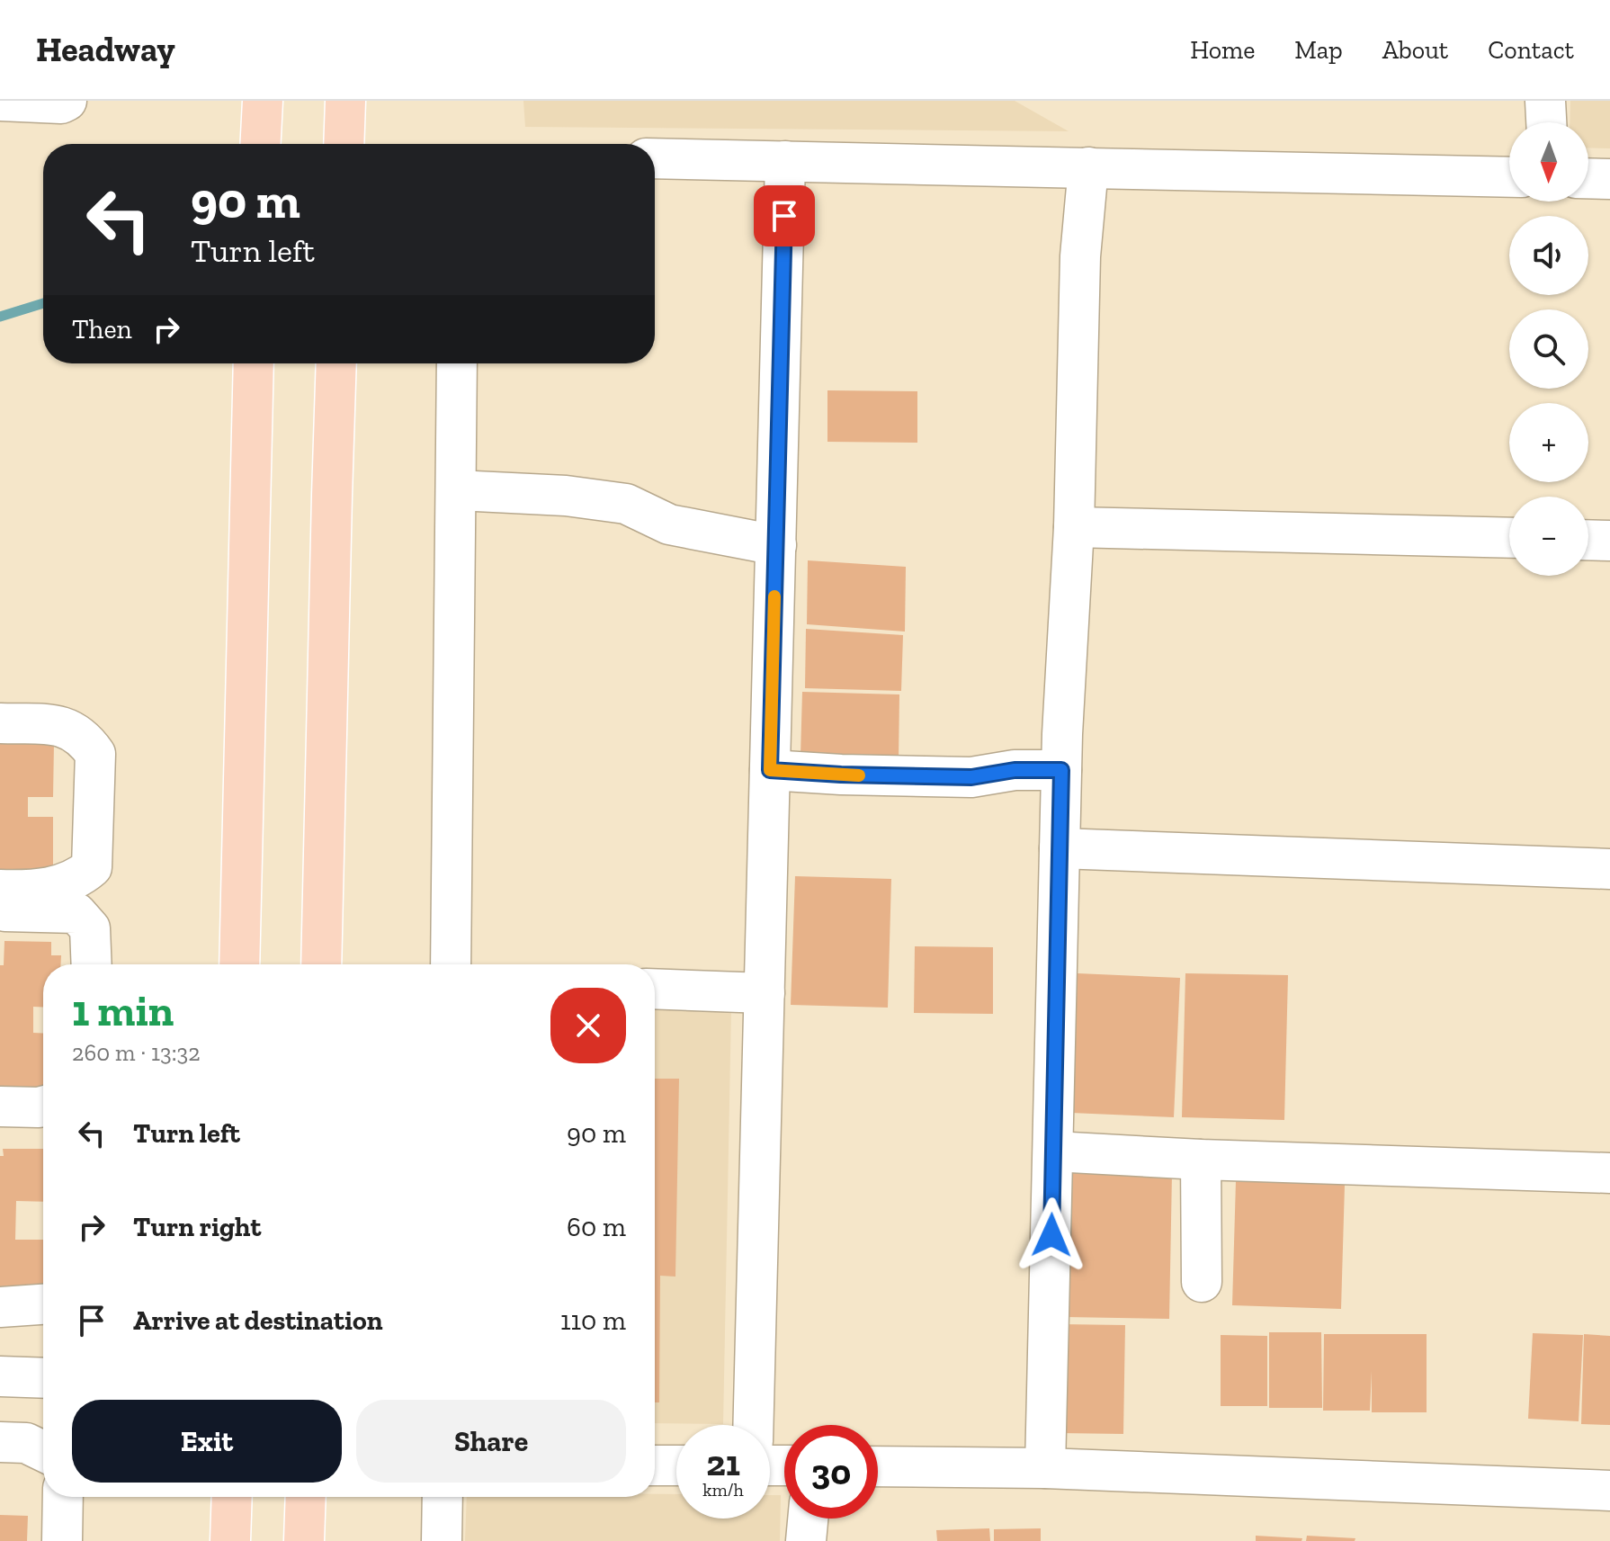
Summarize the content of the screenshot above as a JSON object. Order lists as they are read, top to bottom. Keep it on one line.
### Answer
{"north":"bottom","page":{"header":"Headway","nav":["Home","Map","About","Contact"],"map_buttons":["+","−"],"turn":["90 m","Turn left"],"then":"Then","heading":["1 min","260 m · 13:32"],"list":[{"name":"Turn left","value":"90 m"},{"name":"Turn right","value":"60 m"},{"name":"Arrive at destination","value":"110 m"}],"buttons":["Exit","Share"],"speed":"21 km/h","limit":"30"}}
